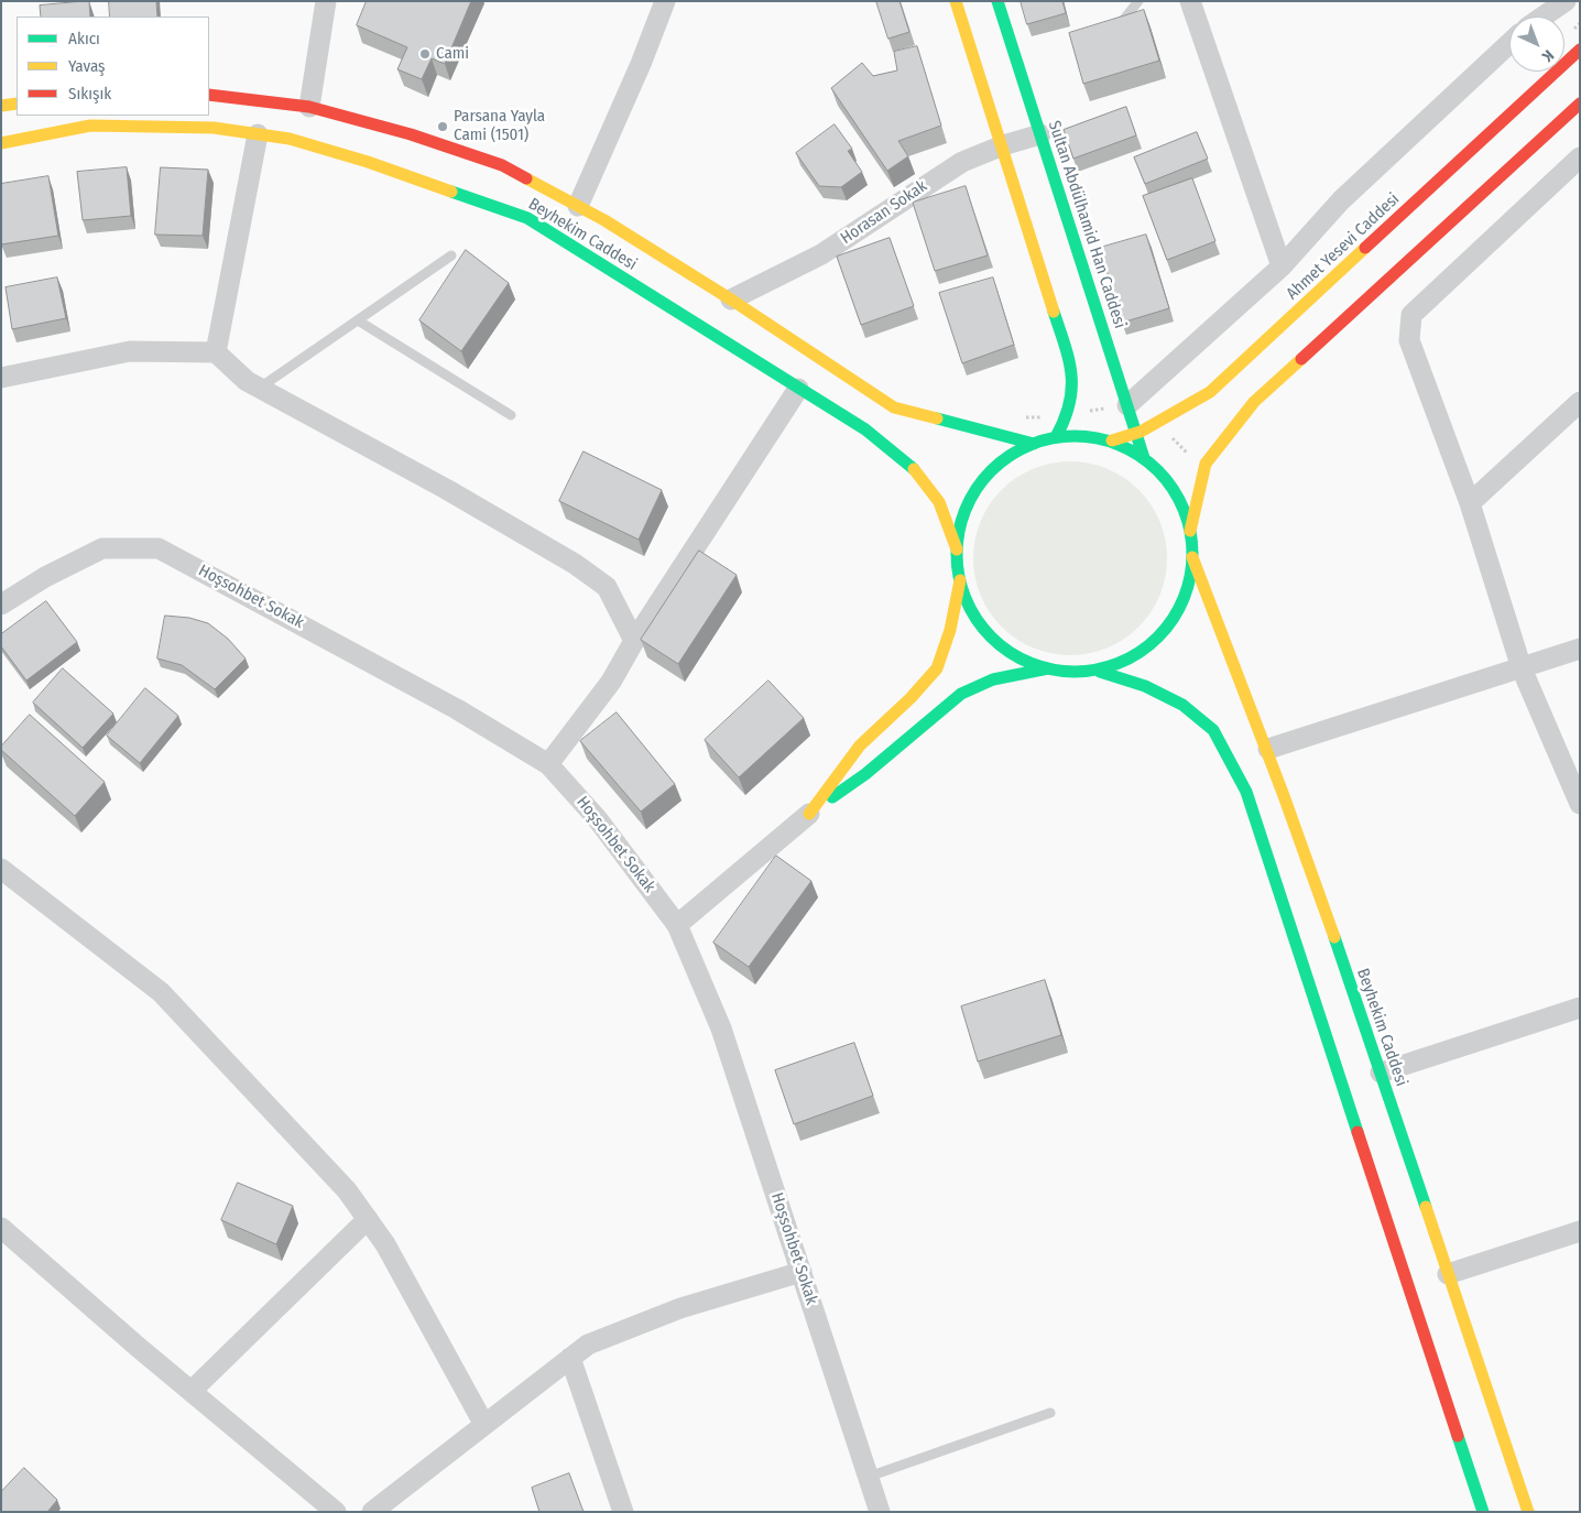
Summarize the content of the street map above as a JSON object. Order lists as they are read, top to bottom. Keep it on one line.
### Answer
{"streets":{"main road":["Sultan Abdülhamid Han Caddesi","Beyhekim Caddesi","Ahmet Yesevi Caddesi"],"street":["Horasan Sokak","Hoşsohbet Sokak"]},"crossings":[["Horasan Sokak","Sultan Abdülhamid Han Caddesi"],["Horasan Sokak","Beyhekim Caddesi"],["Sultan Abdülhamid Han Caddesi","Ahmet Yesevi Caddesi"]],"places":["Cami","Parsana Yayla Cami (1501)"],"legend":["Akıcı","Yavaş","Sıkışık"],"north":"bottom right"}
